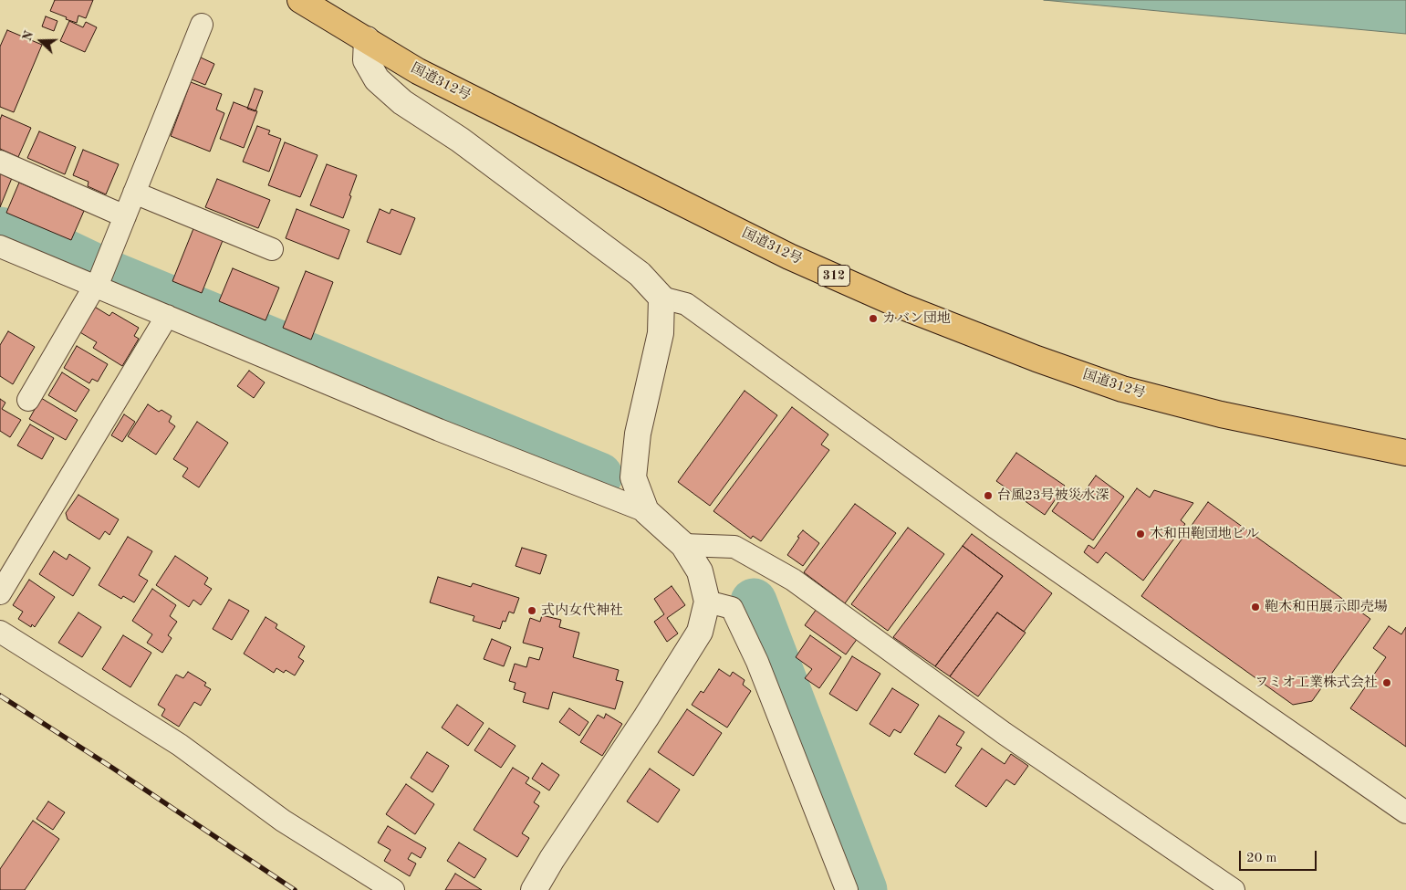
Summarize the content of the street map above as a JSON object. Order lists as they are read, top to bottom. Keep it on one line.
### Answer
{"streets":{"highway":["国道312号","312"]},"places":["カバン団地","台風23号被災水深","木和田鞄団地ビル","鞄木和田展示即売場","式内女代神社","フミオ工業株式会社"],"scale_bar":"20 m","north":"left"}
